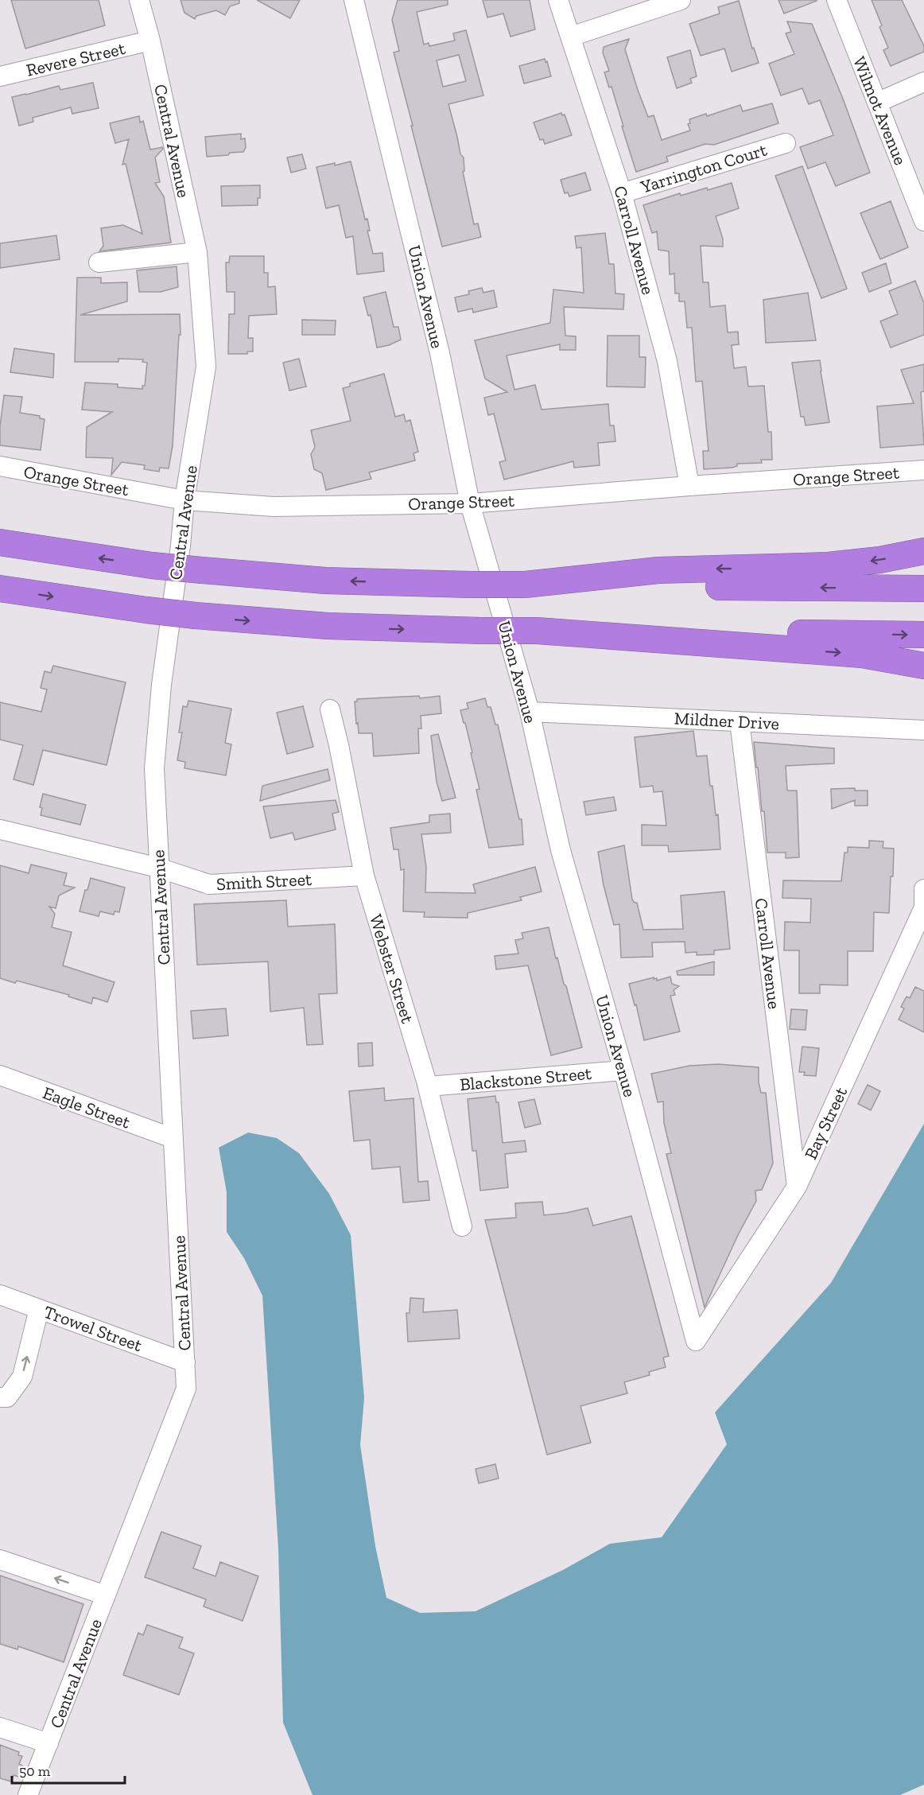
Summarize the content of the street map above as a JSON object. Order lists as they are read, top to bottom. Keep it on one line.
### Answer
{"streets":{"street":["Revere Street","Wilmot Avenue","Central Avenue","Yarrington Court","Carroll Avenue","Union Avenue","Orange Street","Mildner Drive","Smith Street","Webster Street","Blackstone Street","Eagle Street","Bay Street","Trowel Street"]},"crossings":[["Revere Street","Central Avenue"],["Central Avenue","Orange Street"],["Central Avenue","Smith Street"],["Central Avenue","Eagle Street"],["Central Avenue","Trowel Street"],["Yarrington Court","Carroll Avenue"],["Carroll Avenue","Orange Street"],["Carroll Avenue","Mildner Drive"],["Carroll Avenue","Bay Street"],["Union Avenue","Orange Street"],["Union Avenue","Mildner Drive"],["Union Avenue","Blackstone Street"],["Union Avenue","Bay Street"],["Smith Street","Webster Street"],["Webster Street","Blackstone Street"]],"scale_bar":"50 m"}
